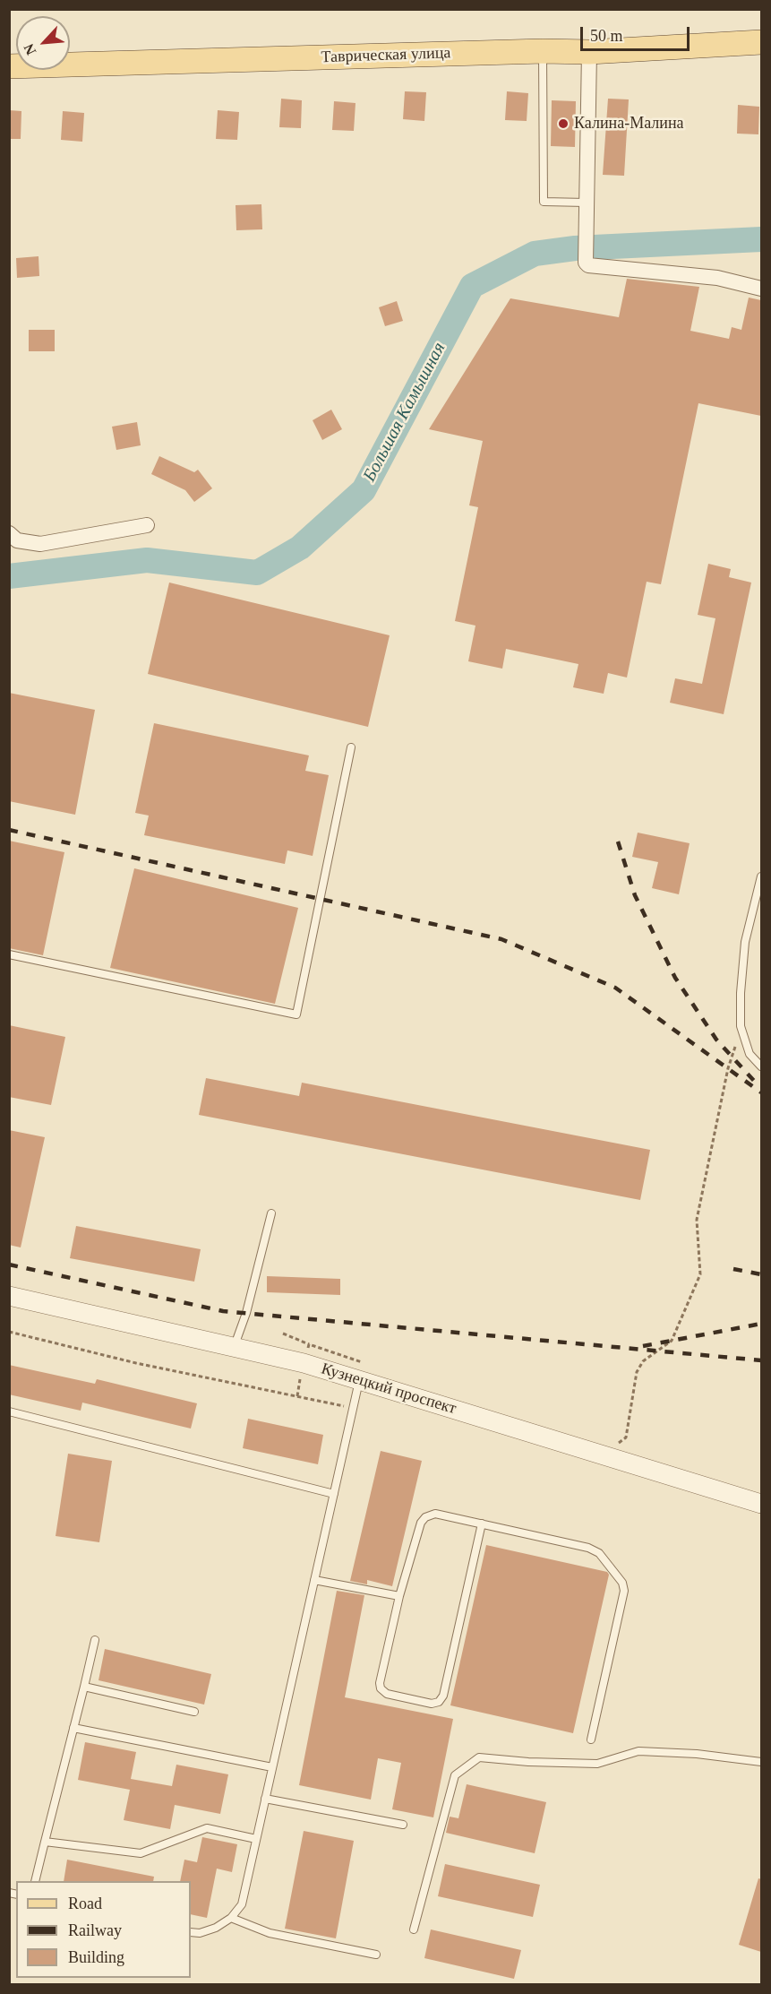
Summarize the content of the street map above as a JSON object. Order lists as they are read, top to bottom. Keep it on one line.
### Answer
{"streets":{"main road":["Таврическая улица"],"street":["Кузнецкий проспект"]},"water":["Большая Камышная"],"places":["Калина-Малина"],"legend":["Road","Railway","Building"],"scale_bar":"50 m","north":"bottom left"}
